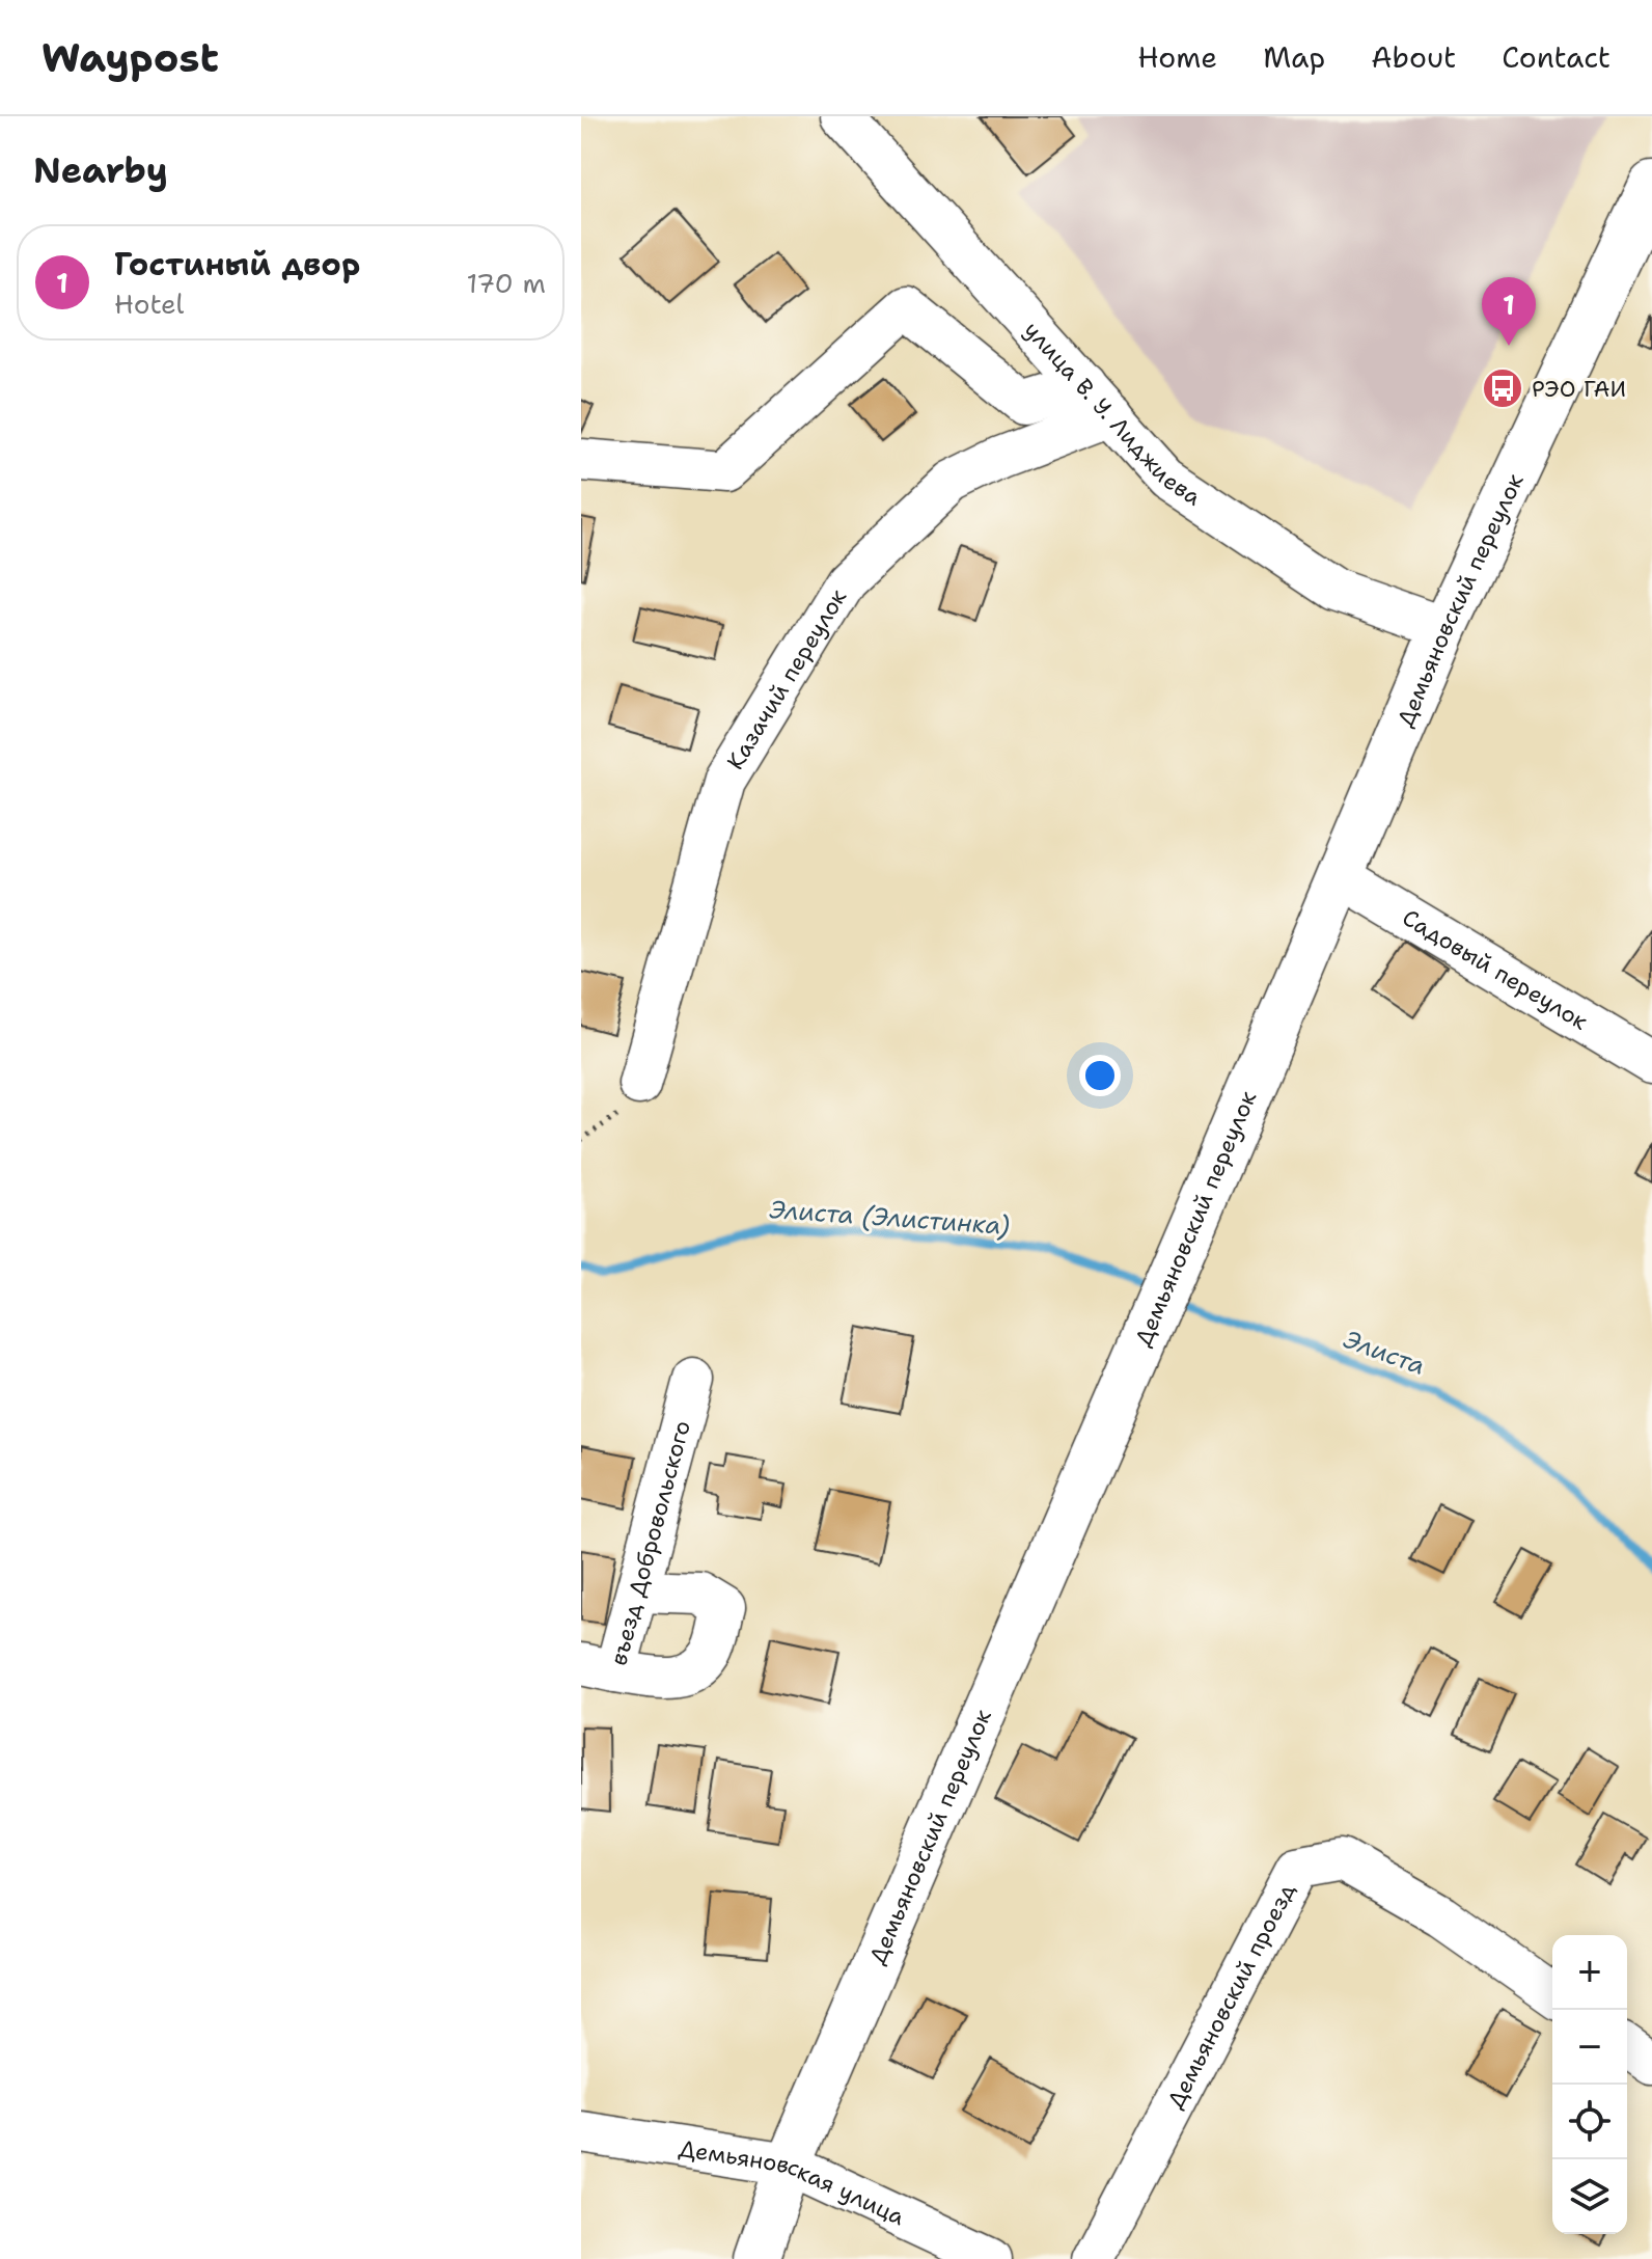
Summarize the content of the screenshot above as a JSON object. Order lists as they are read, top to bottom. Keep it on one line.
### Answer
{"streets":{"main road":["Демьяновский переулок"],"street":["улица В. У. Лиджиева","Казачий переулок","Садовый переулок","въезд Добровольского","Демьяновский проезд","Демьяновская улица"]},"crossings":[["улица В. У. Лиджиева","Демьяновский переулок"],["улица В. У. Лиджиева","Казачий переулок"],["Демьяновский переулок","Садовый переулок"],["Демьяновский переулок","Демьяновская улица"]],"water":["Элиста (Элистинка)","Элиста"],"places":{"bus stop":["РЭО ГАИ"]},"page":{"header":"Waypost","nav":["Home","Map","About","Contact"],"heading":"Nearby","list":[{"mark":"1","name":"Гостиный двор","note":"Hotel","value":"170 m"}],"pins":"1","map_buttons":["+","−"]}}
